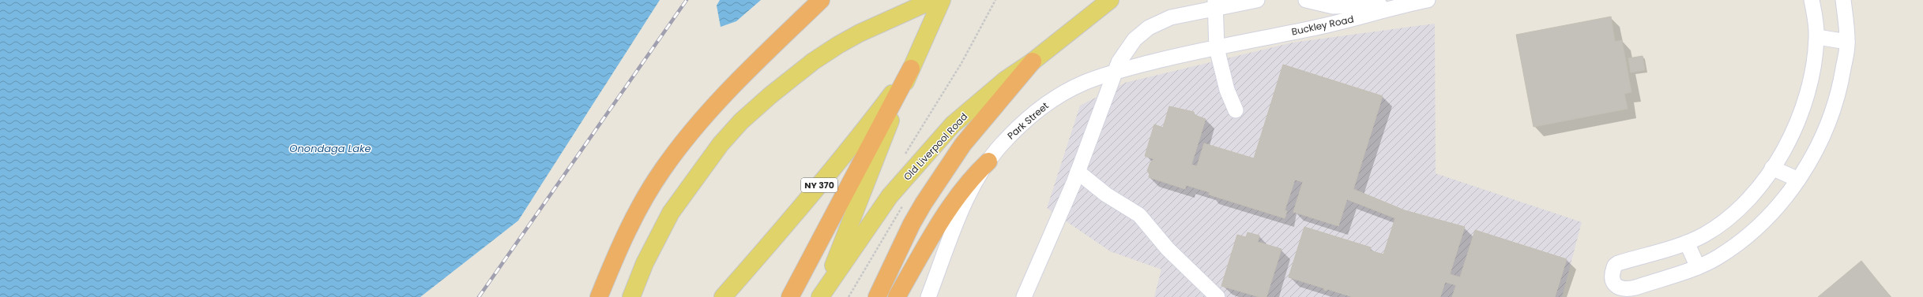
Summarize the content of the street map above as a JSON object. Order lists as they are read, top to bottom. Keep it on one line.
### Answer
{"streets":{"main road":["Old Liverpool Road","NY 370"],"street":["Buckley Road","Park Street"]},"crossings":[["Buckley Road","Park Street"],["Old Liverpool Road","NY 370"]],"water":["Onondaga Lake"]}
